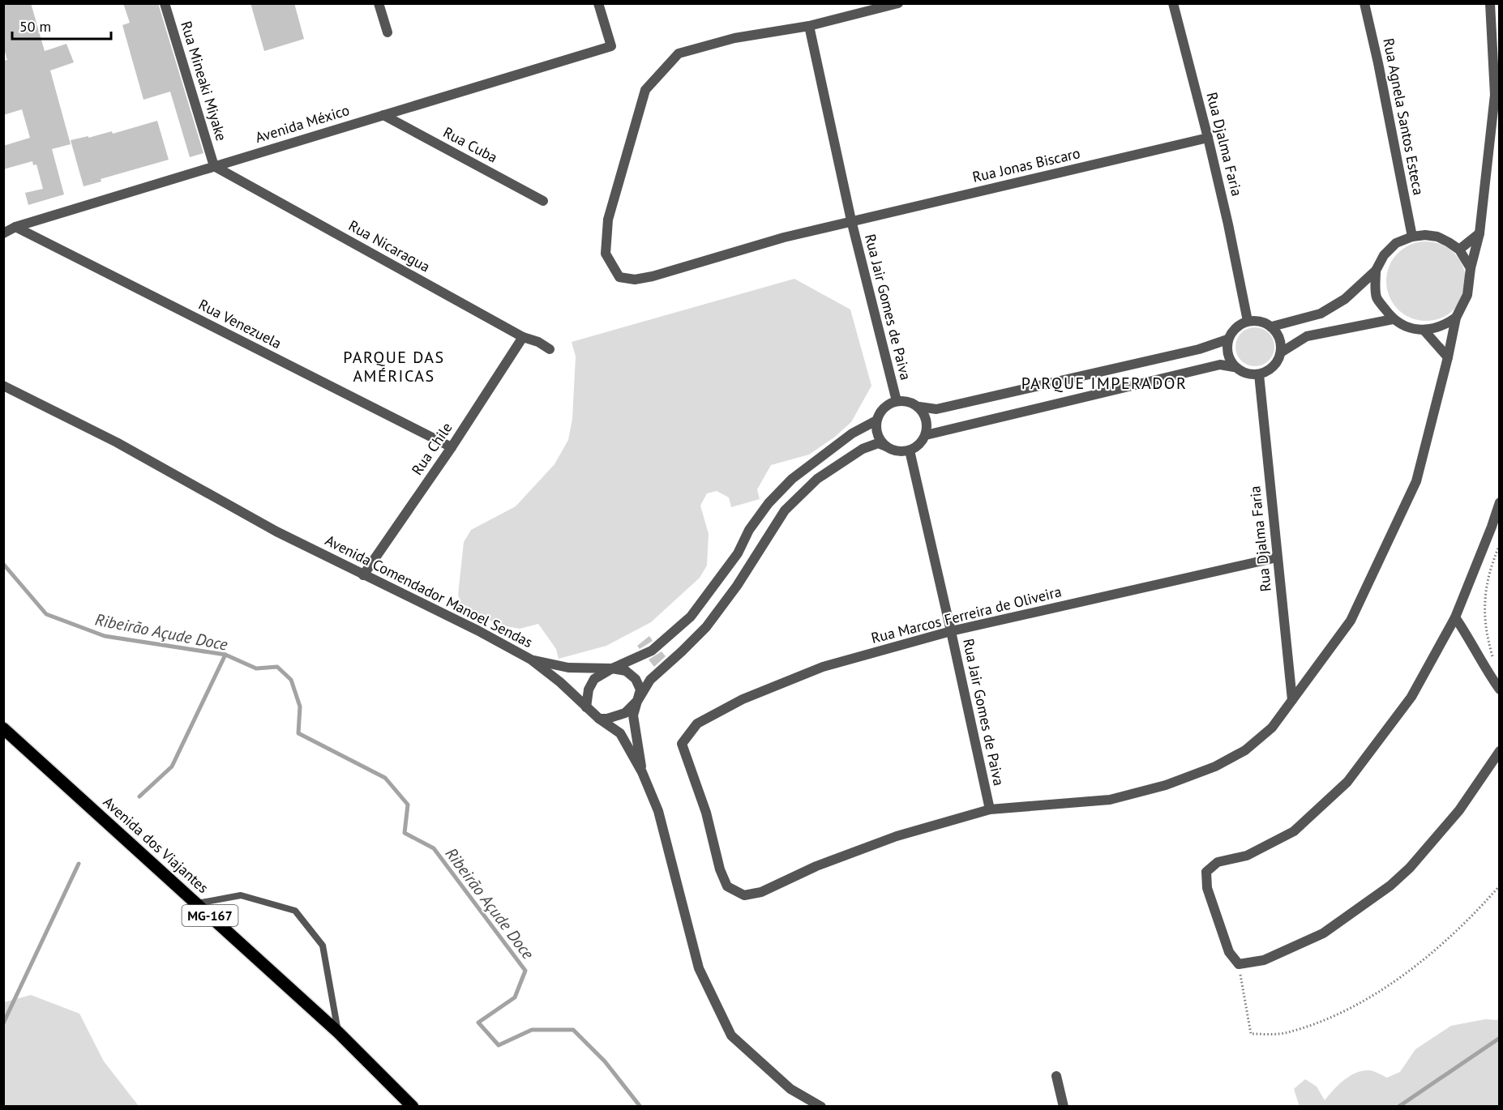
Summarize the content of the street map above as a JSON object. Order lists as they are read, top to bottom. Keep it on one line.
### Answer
{"streets":{"main road":["Avenida dos Viajantes","MG-167"],"street":["Rua Mineaki Miyake","Rua Agnela Santos Esteca","Avenida México","Rua Djalma Faria","Rua Cuba","Rua Jonas Biscaro","Rua Nicaragua","Rua Jair Gomes de Paiva","Rua Venezuela","Rua Chile","Avenida Comendador Manoel Sendas","Rua Marcos Ferreira de Oliveira"]},"crossings":[["Rua Mineaki Miyake","Avenida México"],["Rua Mineaki Miyake","Rua Nicaragua"],["Avenida México","Rua Cuba"],["Avenida México","Rua Nicaragua"],["Avenida México","Rua Venezuela"],["Rua Djalma Faria","Rua Jonas Biscaro"],["Rua Djalma Faria","Rua Marcos Ferreira de Oliveira"],["Rua Jonas Biscaro","Rua Jair Gomes de Paiva"],["Rua Nicaragua","Rua Chile"],["Rua Jair Gomes de Paiva","Rua Marcos Ferreira de Oliveira"],["Rua Venezuela","Rua Chile"],["Rua Chile","Avenida Comendador Manoel Sendas"]],"districts":["PARQUE DAS AMÉRICAS","PARQUE IMPERADOR"],"water":["Ribeirão Açude Doce"],"scale_bar":"50 m"}
